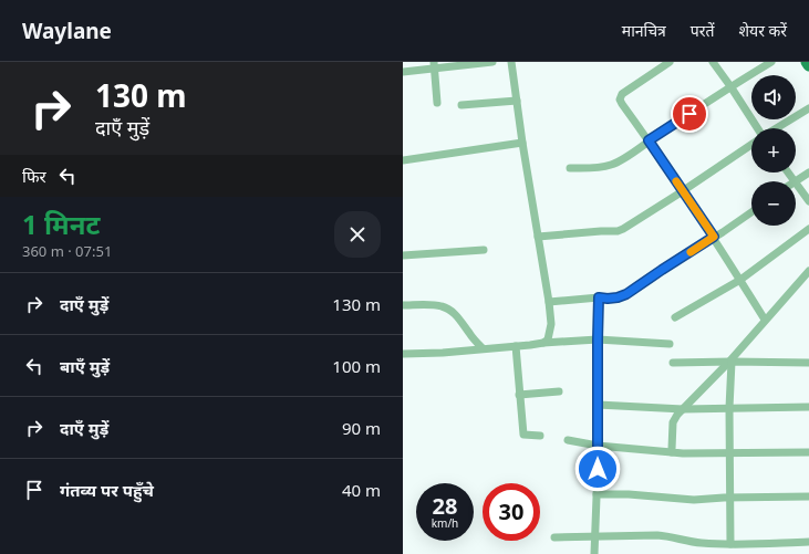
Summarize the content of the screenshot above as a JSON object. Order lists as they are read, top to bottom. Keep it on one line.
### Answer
{"page":{"header":"Waylane","nav":["मानचित्र","परतें","शेयर करें"],"turn":["130 m","दाएँ मुड़ें"],"map_buttons":["+","−"],"then":"फिर","heading":["1 मिनट","360 m · 07:51"],"list":[{"name":"दाएँ मुड़ें","value":"130 m"},{"name":"बाएँ मुड़ें","value":"100 m"},{"name":"दाएँ मुड़ें","value":"90 m"},{"name":"गंतव्य पर पहुँचे","value":"40 m"}],"speed":"28 km/h","limit":"30"}}
